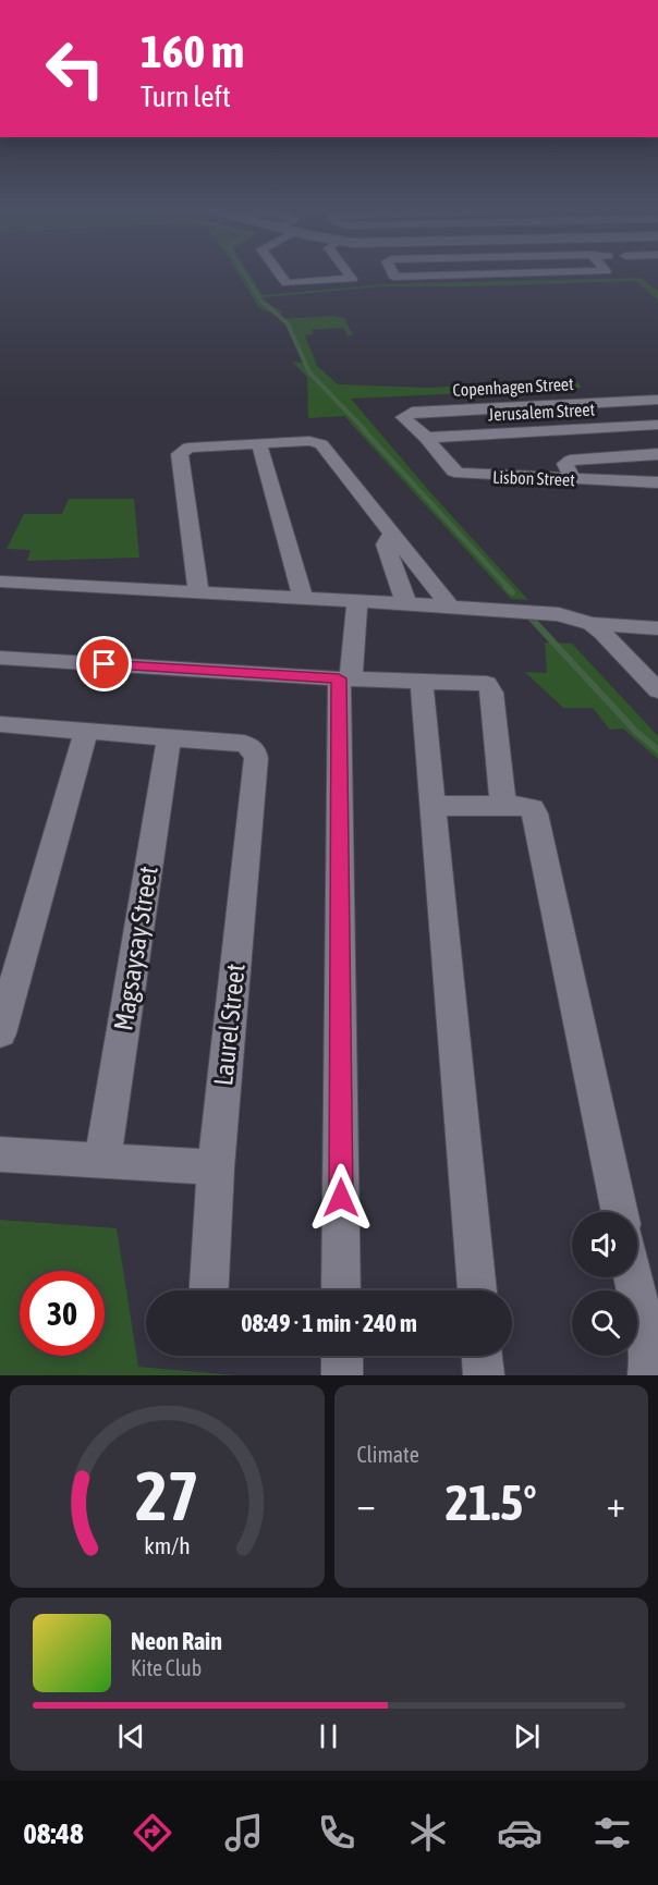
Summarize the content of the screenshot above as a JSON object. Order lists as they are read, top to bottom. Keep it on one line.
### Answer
{"streets":{"street":["Copenhagen Street","Jerusalem Street","Lisbon Street","Magsaysay Street","Laurel Street"]},"crossings":[["Copenhagen Street","Jerusalem Street"],["Copenhagen Street","Lisbon Street"],["Jerusalem Street","Lisbon Street"],["Magsaysay Street","Laurel Street"]],"page":{"turn":["160 m","Turn left"],"limit":"30","trip":"08:49 · 1 min · 240 m","tile":"Climate","heat":["−","21.5°","+"],"song":["Neon Rain","Kite Club"],"tabs":"08:48","gauge":["27","km/h"]}}
